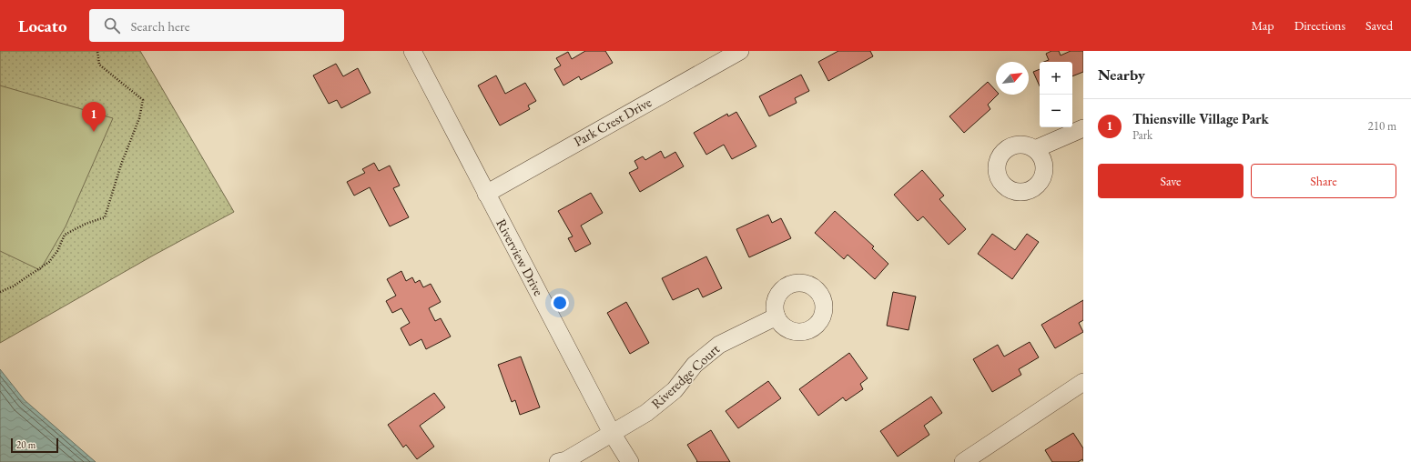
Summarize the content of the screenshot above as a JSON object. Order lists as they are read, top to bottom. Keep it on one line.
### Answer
{"streets":{"street":["Park Crest Drive","Riverview Drive","Riveredge Court"]},"crossings":[["Park Crest Drive","Riverview Drive"],["Riverview Drive","Riveredge Court"]],"scale_bar":"20 m","north":"top right","page":{"header":"Locato","search":"Search here","nav":["Map","Directions","Saved"],"heading":"Nearby","map_buttons":["+","−"],"list":[{"mark":"1","name":"Thiensville Village Park","note":"Park","value":"210 m"}],"pins":"1","buttons":["Save","Share"],"scale":"20 m"}}
